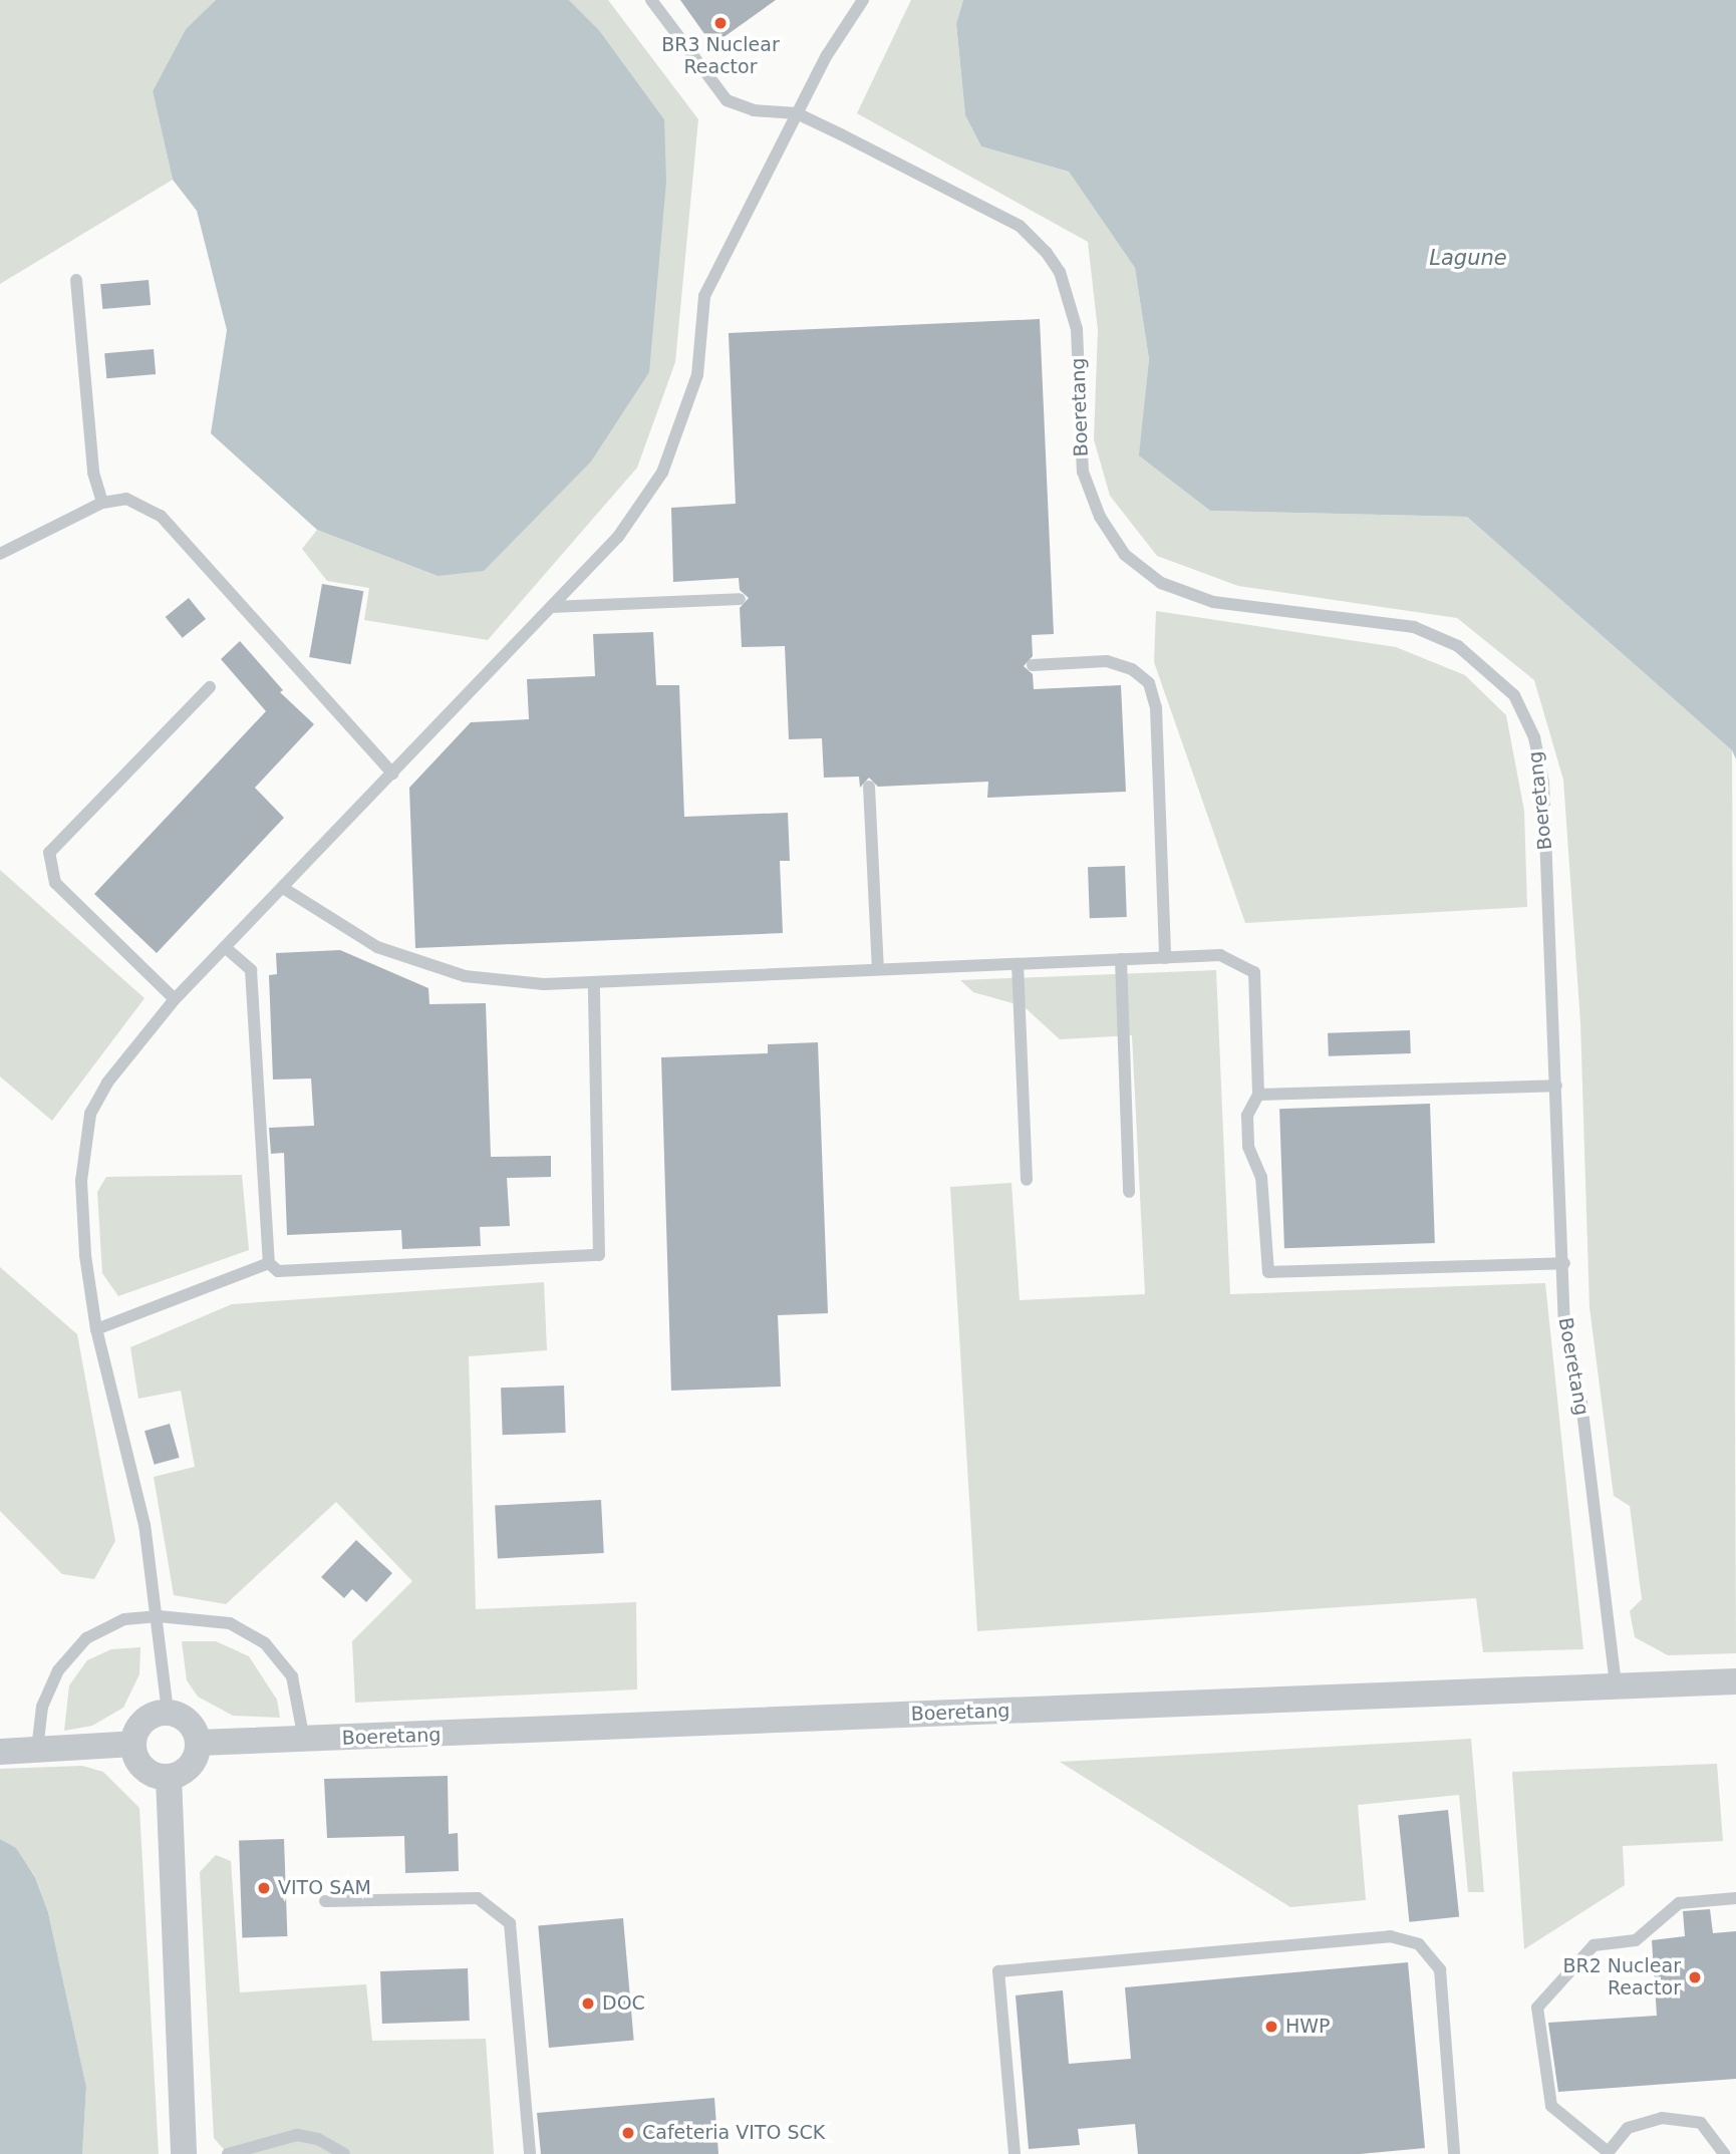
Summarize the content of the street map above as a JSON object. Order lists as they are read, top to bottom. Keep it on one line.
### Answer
{"streets":{"street":["Boeretang"]},"water":["Lagune"],"places":["BR3 Nuclear Reactor","VITO SAM","BR2 Nuclear Reactor","DOC","HWP","Cafeteria VITO SCK"]}
